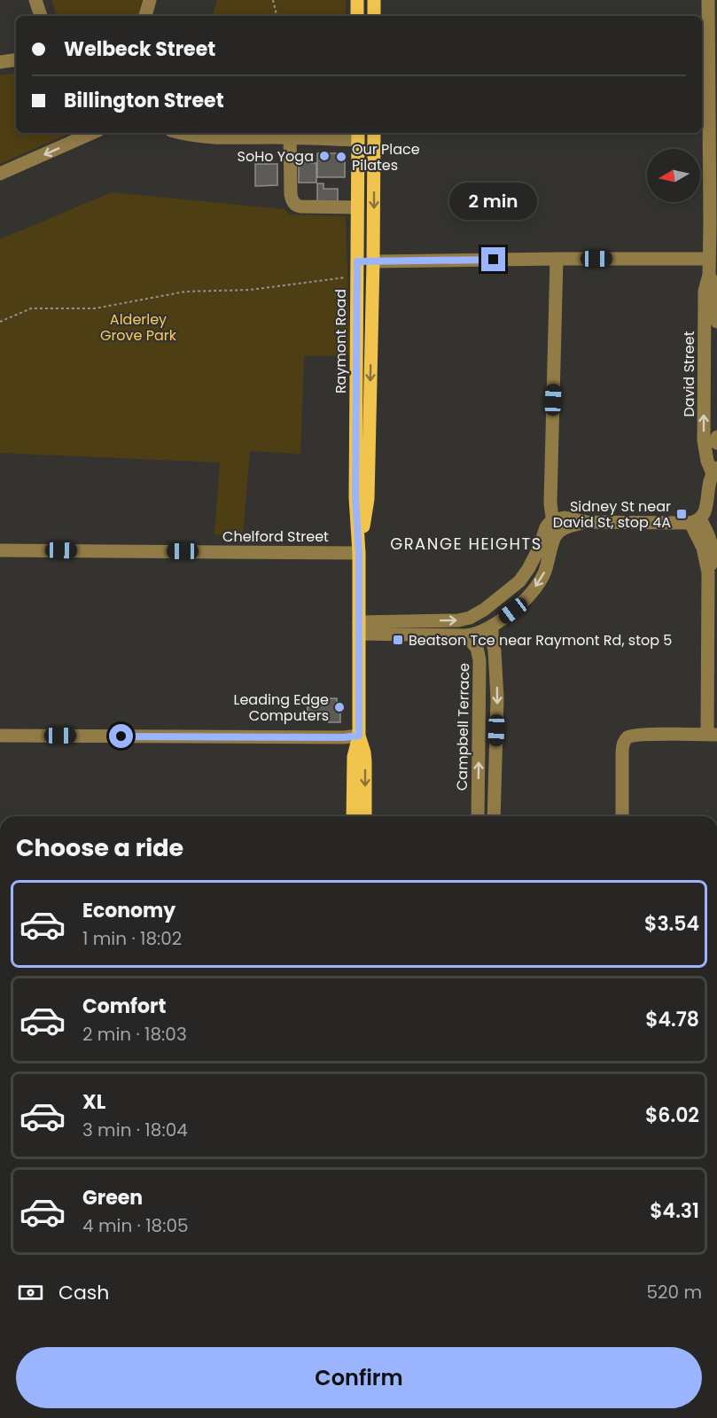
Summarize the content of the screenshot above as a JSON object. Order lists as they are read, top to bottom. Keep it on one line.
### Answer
{"streets":{"main road":["Raymont Road"],"street":["David Street","Chelford Street","Campbell Terrace"]},"crossings":[["Raymont Road","Chelford Street"]],"districts":["GRANGE HEIGHTS"],"parks":["Alderley Grove Park"],"places":{"other":["SoHo Yoga","Our Place Pilates","Leading Edge Computers"],"transit":["Sidney St near David St, stop 4A","Beatson Tce near Raymont Rd, stop 5"]},"north":"left","page":{"banner":["Welbeck Street","Billington Street"],"bubble":"2 min","heading":"Choose a ride","list":[{"name":"Economy","note":"1 min · 18:02","value":"$3.54"},{"name":"Comfort","note":"2 min · 18:03","value":"$4.78"},{"name":"XL","note":"3 min · 18:04","value":"$6.02"},{"name":"Green","note":"4 min · 18:05","value":"$4.31"}],"pay":["Cash","520 m"],"buttons":"Confirm"}}
